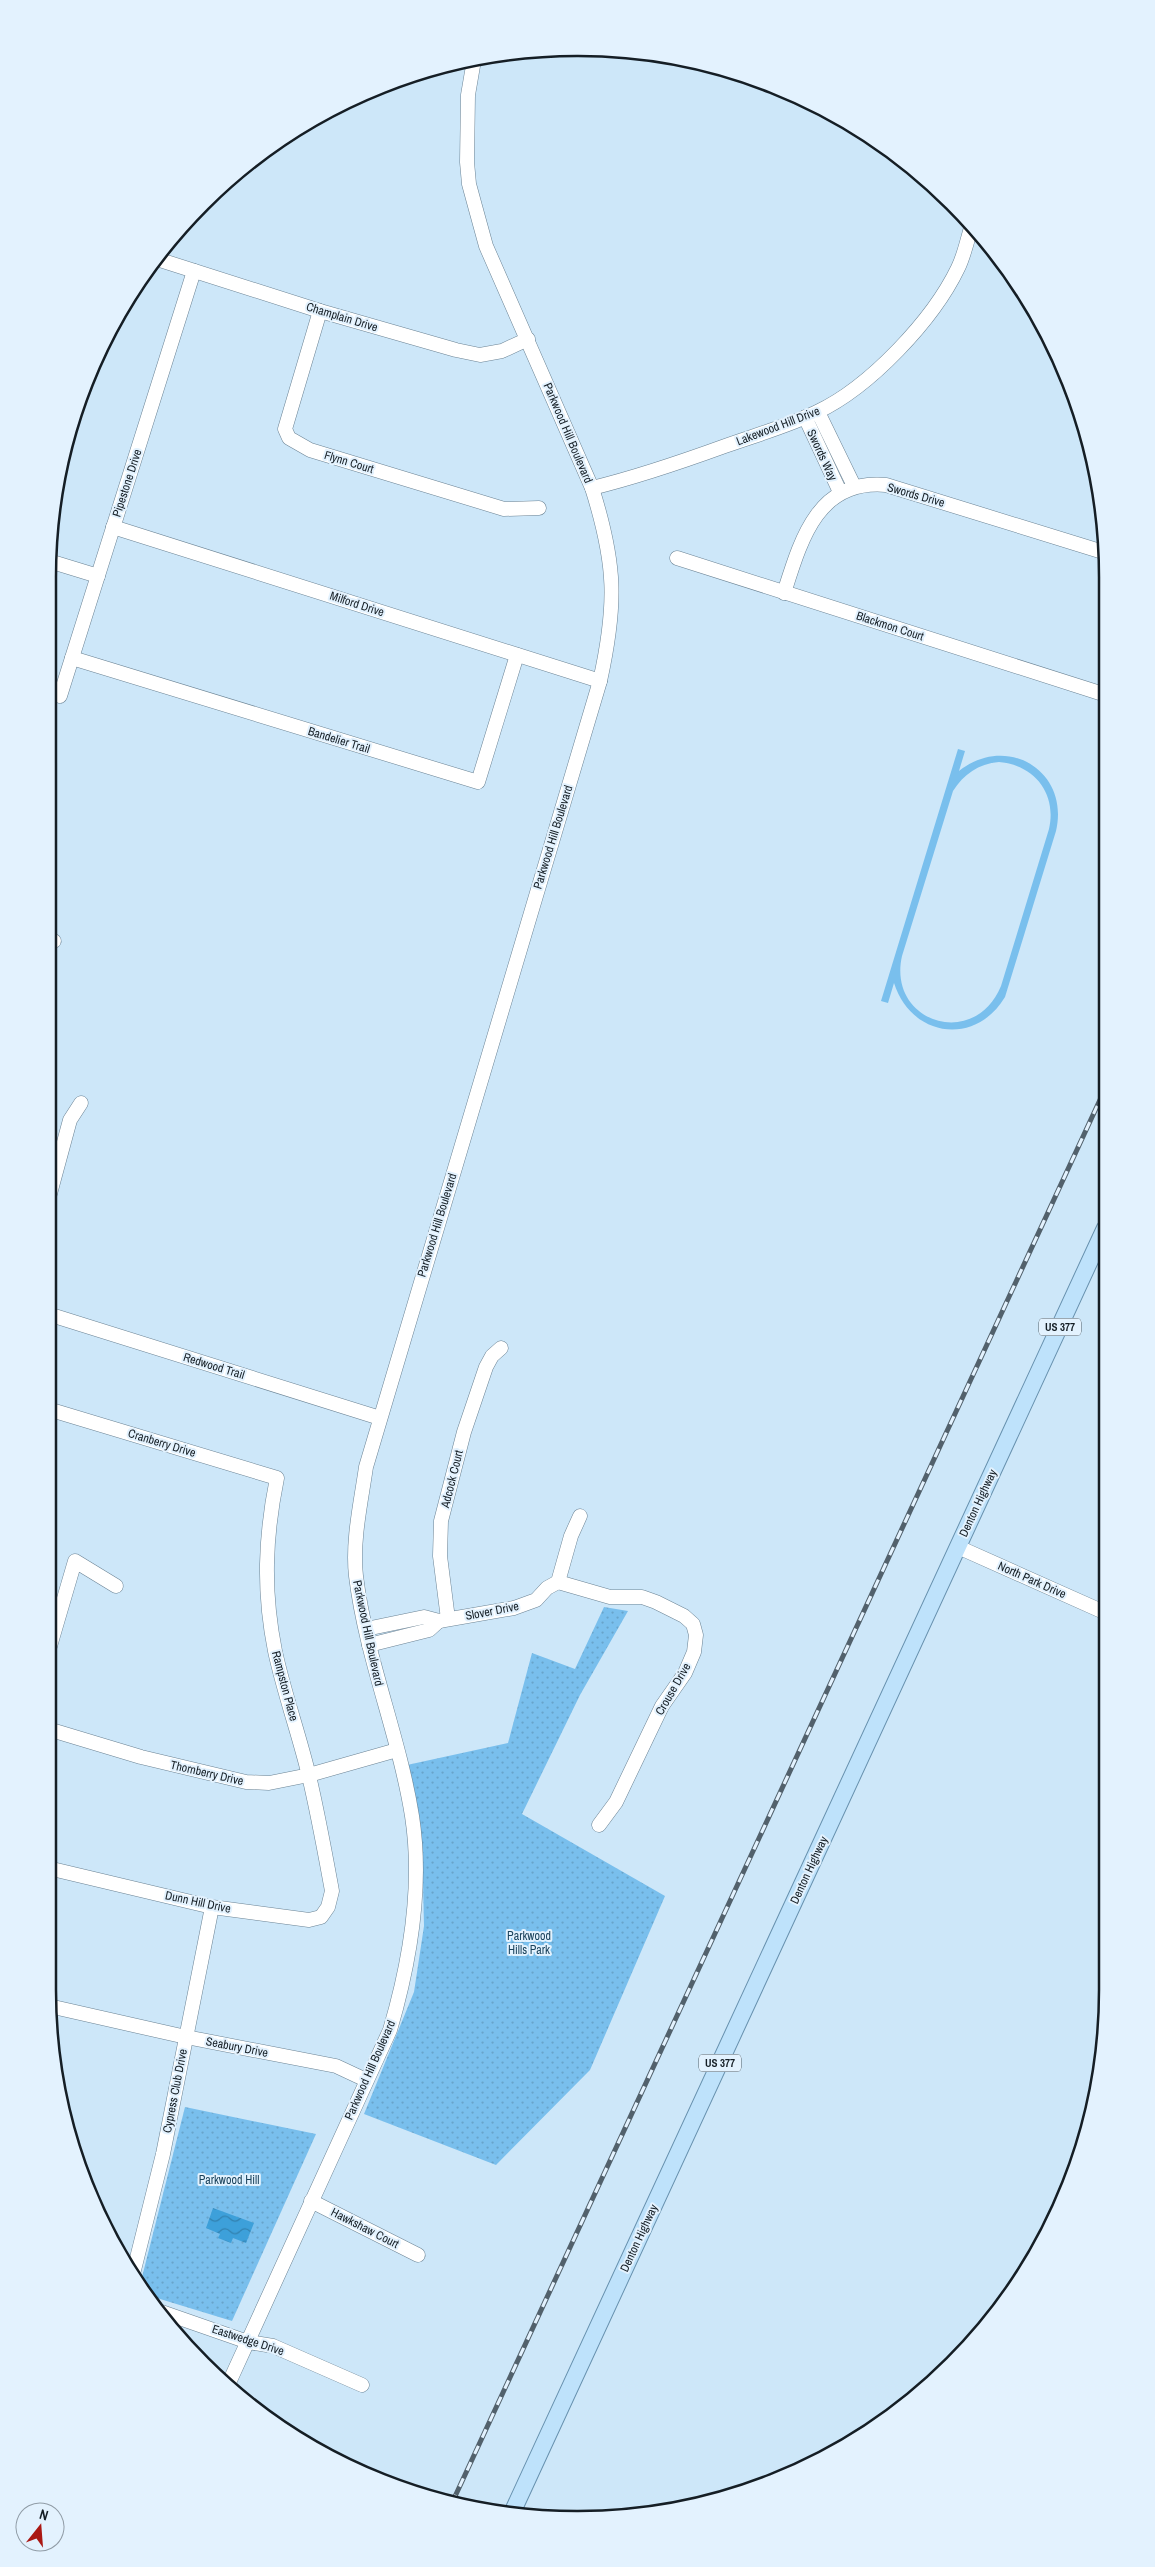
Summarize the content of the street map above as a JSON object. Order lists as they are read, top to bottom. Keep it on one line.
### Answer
{"streets":{"main road":["US 377","Denton Highway"],"street":["Champlain Drive","Lakewood Hill Drive","Parkwood Hill Boulevard","Swords Way","Flynn Court","Pipestone Drive","Swords Drive","Milford Drive","Blackmon Court","Bandelier Trail","Redwood Trail","Cranberry Drive","Adcock Court","North Park Drive","Slover Drive","Rampston Place","Crouse Drive","Thornberry Drive","Dunn Hill Drive","Seabury Drive","Cypress Club Drive","Hawkshaw Court","Eastwedge Drive"]},"crossings":[["Champlain Drive","Parkwood Hill Boulevard"],["Champlain Drive","Flynn Court"],["Champlain Drive","Pipestone Drive"],["Lakewood Hill Drive","Parkwood Hill Boulevard"],["Lakewood Hill Drive","Swords Way"],["Parkwood Hill Boulevard","Milford Drive"],["Parkwood Hill Boulevard","Redwood Trail"],["Parkwood Hill Boulevard","Slover Drive"],["Parkwood Hill Boulevard","Thornberry Drive"],["Parkwood Hill Boulevard","Seabury Drive"],["Parkwood Hill Boulevard","Hawkshaw Court"],["Parkwood Hill Boulevard","Eastwedge Drive"],["Swords Way","Swords Drive"],["Pipestone Drive","Milford Drive"],["Pipestone Drive","Bandelier Trail"],["Swords Drive","Blackmon Court"],["Milford Drive","Bandelier Trail"],["Cranberry Drive","Rampston Place"],["Adcock Court","Slover Drive"],["Denton Highway","North Park Drive"],["Slover Drive","Crouse Drive"],["Rampston Place","Thornberry Drive"],["Rampston Place","Dunn Hill Drive"],["Dunn Hill Drive","Cypress Club Drive"],["Seabury Drive","Cypress Club Drive"]],"parks":["Parkwood Hills Park","Parkwood Hill"],"north":"top"}
